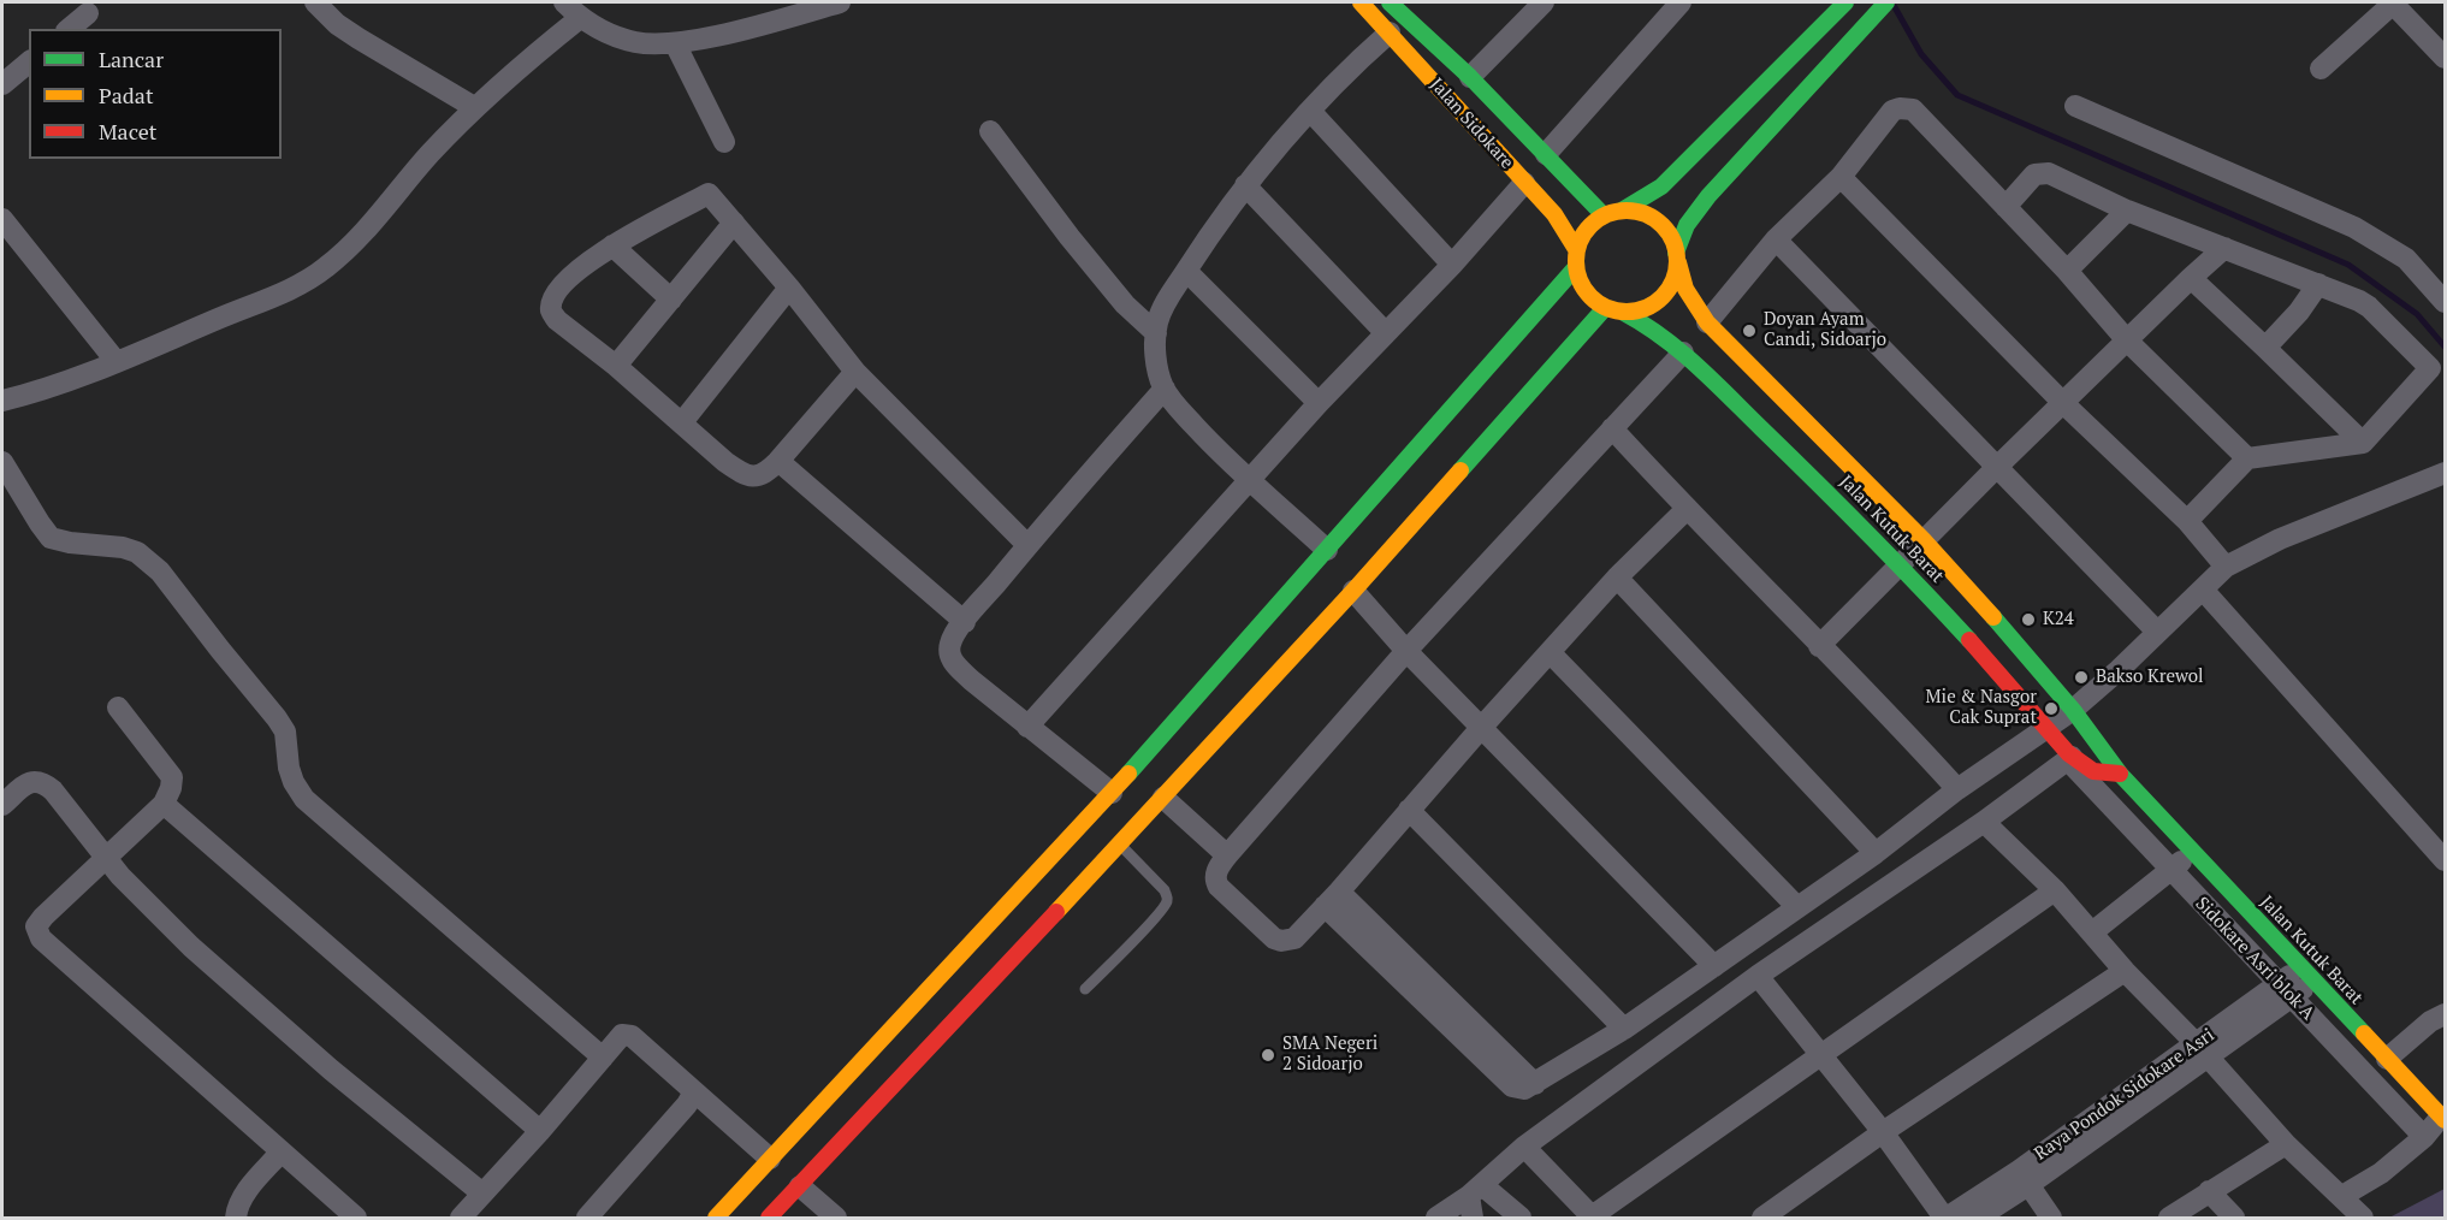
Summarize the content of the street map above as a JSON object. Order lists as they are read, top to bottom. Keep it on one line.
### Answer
{"streets":{"main road":["Jalan Sidokare","Jalan Kutuk Barat"],"street":["Sidokare Asri blok A","Raya Pondok Sidokare Asri"]},"crossings":[["Jalan Sidokare","Jalan Kutuk Barat"],["Jalan Kutuk Barat","Sidokare Asri blok A"],["Jalan Kutuk Barat","Raya Pondok Sidokare Asri"],["Sidokare Asri blok A","Raya Pondok Sidokare Asri"]],"places":["Doyan Ayam Candi, Sidoarjo","K24","Bakso Krewol","Mie & Nasgor Cak Suprat","SMA Negeri 2 Sidoarjo"],"legend":["Lancar","Padat","Macet"]}
